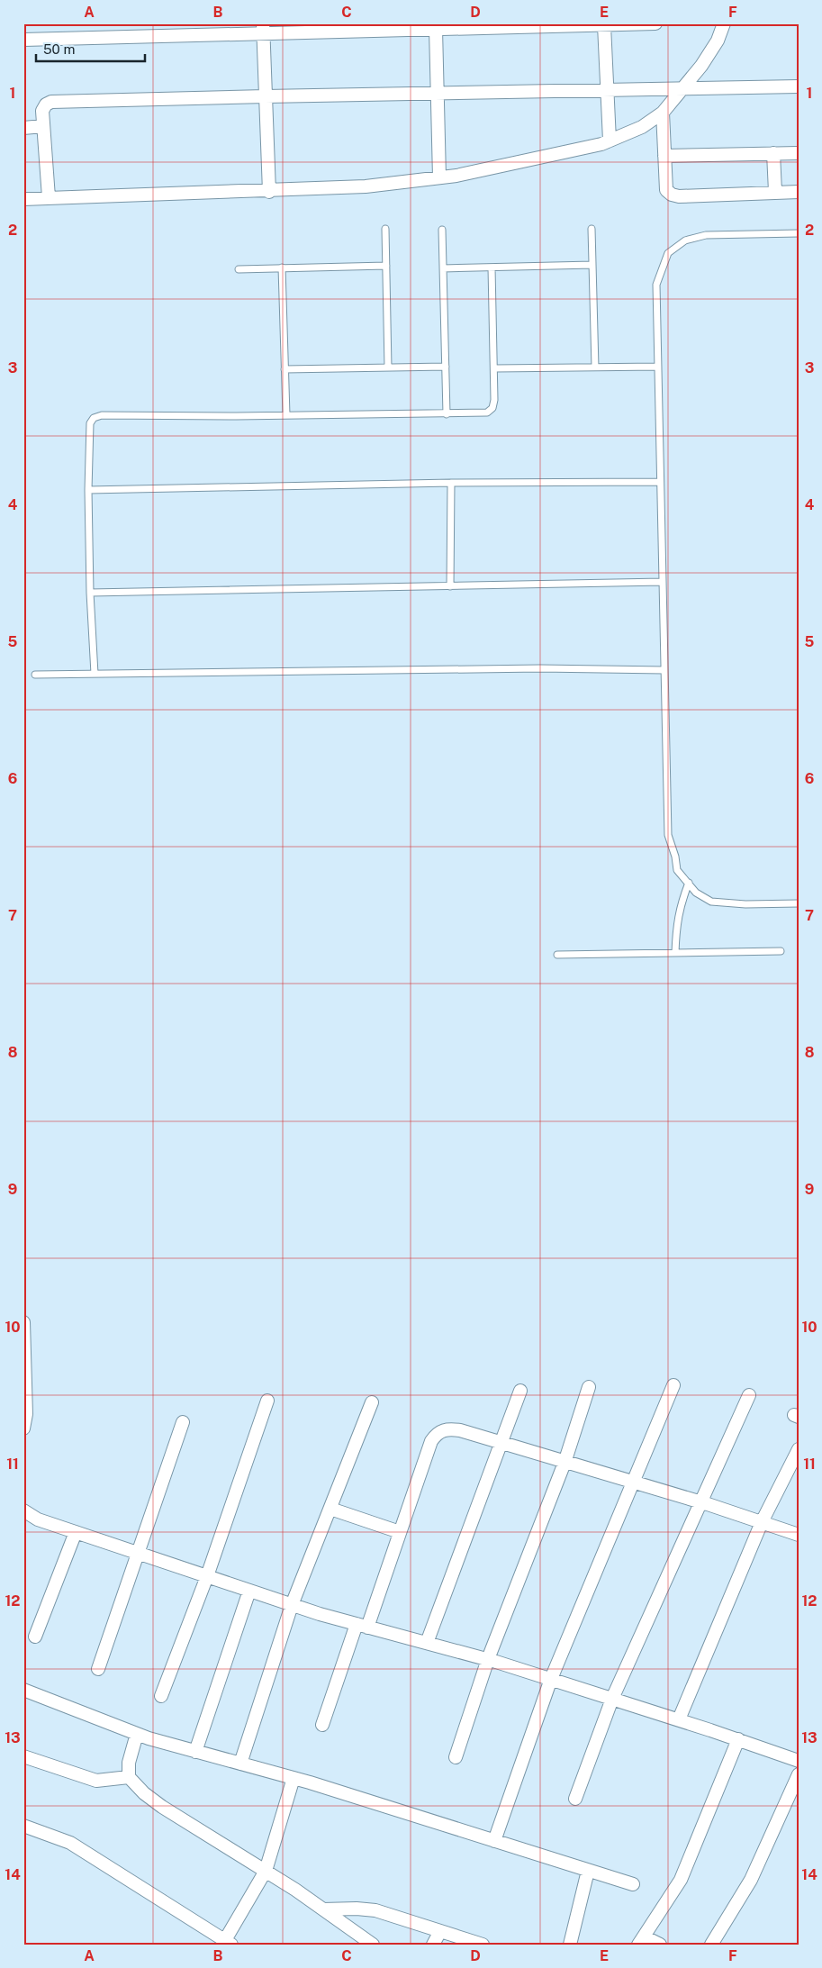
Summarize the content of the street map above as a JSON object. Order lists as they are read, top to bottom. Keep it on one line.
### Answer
{"scale_bar":"50 m","grid":{"columns":["A","B","C","D","E","F"],"rows":["1","2","3","4","5","6","7","8","9","10","11","12","13","14"]}}
